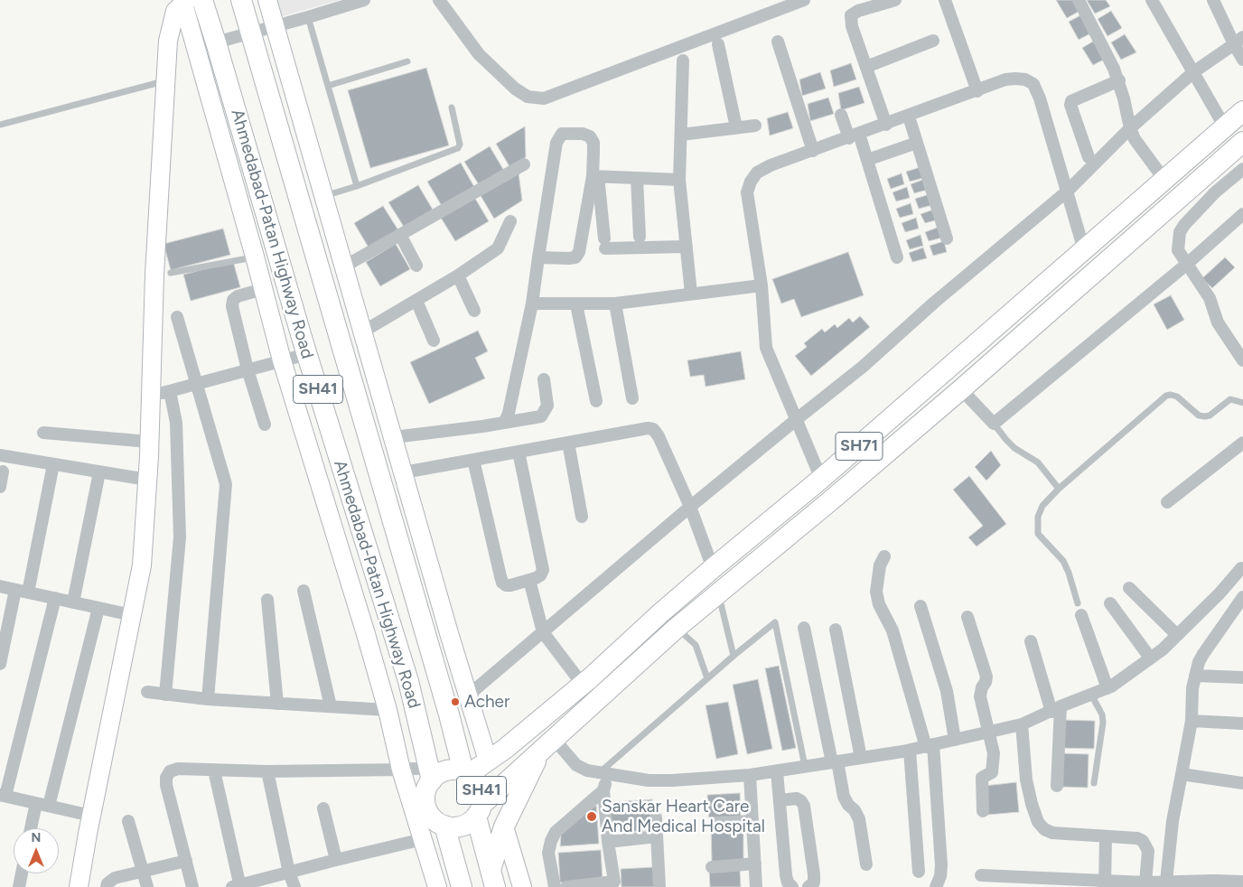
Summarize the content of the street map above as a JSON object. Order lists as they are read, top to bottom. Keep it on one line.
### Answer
{"streets":{"main road":["Ahmedabad-Patan Highway Road","SH41","SH71"]},"crossings":[["Ahmedabad-Patan Highway Road","SH41"],["Ahmedabad-Patan Highway Road","SH71"],["SH41","SH71"]],"places":["Acher","Sanskar Heart Care And Medical Hospital"],"north":"top"}
